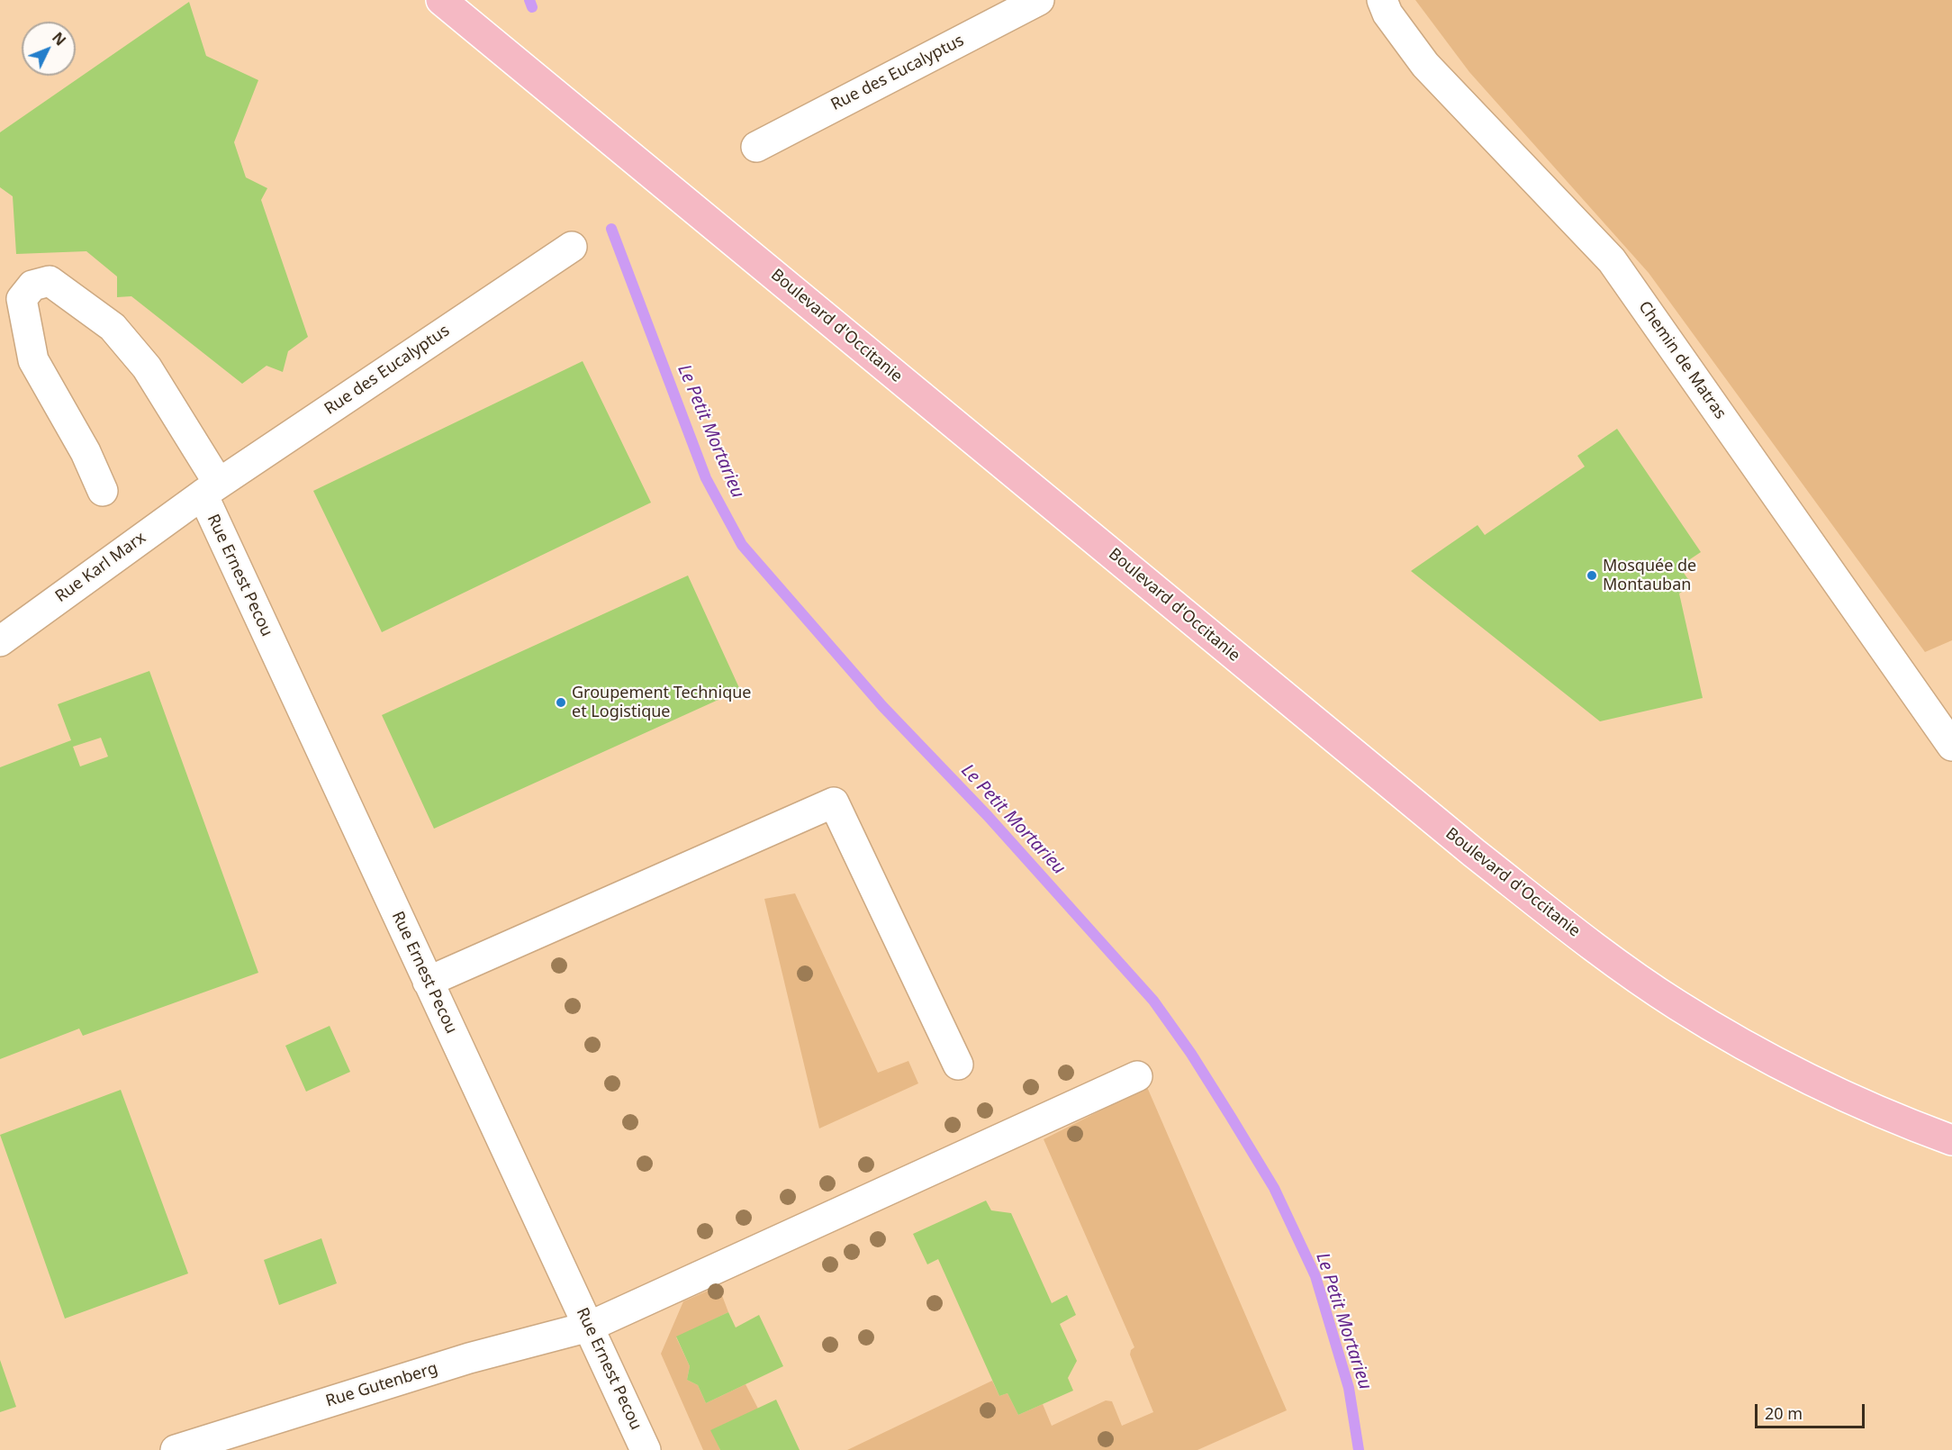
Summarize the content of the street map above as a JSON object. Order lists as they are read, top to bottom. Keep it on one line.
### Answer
{"streets":{"main road":["Boulevard d'Occitanie"],"street":["Rue des Eucalyptus","Chemin de Matras","Rue Karl Marx","Rue Ernest Pecou","Rue Gutenberg"]},"crossings":[["Rue des Eucalyptus","Rue Karl Marx"],["Rue des Eucalyptus","Rue Ernest Pecou"],["Rue Karl Marx","Rue Ernest Pecou"],["Rue Ernest Pecou","Rue Gutenberg"]],"water":["Le Petit Mortarieu"],"places":["Mosquée de Montauban","Groupement Technique et Logistique"],"scale_bar":"20 m","north":"top right"}
